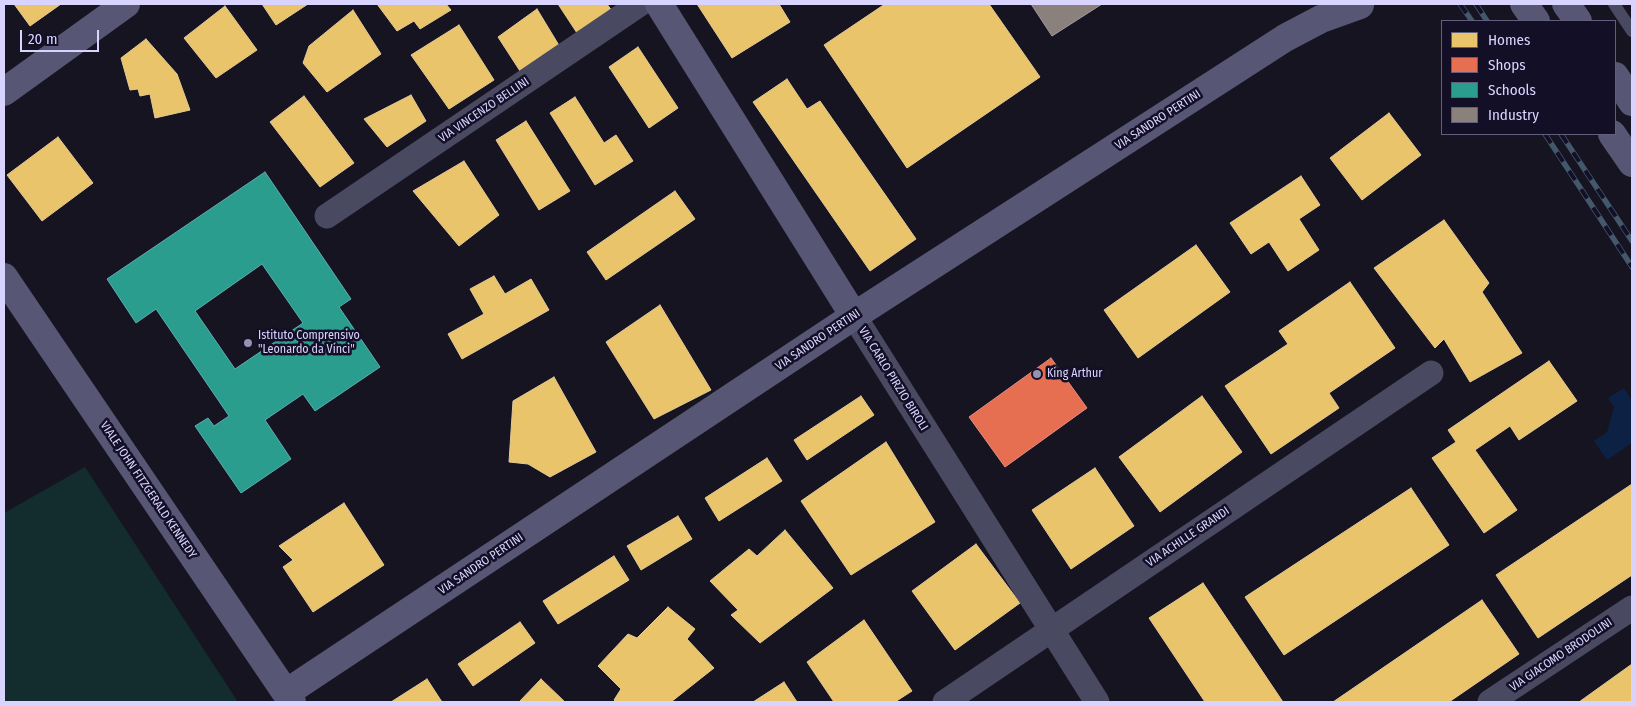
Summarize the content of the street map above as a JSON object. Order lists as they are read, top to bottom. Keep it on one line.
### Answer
{"streets":{"street":["VIA VINCENZO BELLINI","VIA SANDRO PERTINI","VIA CARLO PIRZIO BIROLI","VIALE JOHN FITZGERALD KENNEDY","VIA ACHILLE GRANDI","VIA GIACOMO BRODOLINI"]},"crossings":[["VIA SANDRO PERTINI","VIA CARLO PIRZIO BIROLI"],["VIA SANDRO PERTINI","VIALE JOHN FITZGERALD KENNEDY"],["VIA CARLO PIRZIO BIROLI","VIA ACHILLE GRANDI"]],"places":["Istituto Comprensivo \"Leonardo da Vinci\"","King Arthur"],"legend":["Homes","Shops","Schools","Industry"],"scale_bar":"20 m"}
